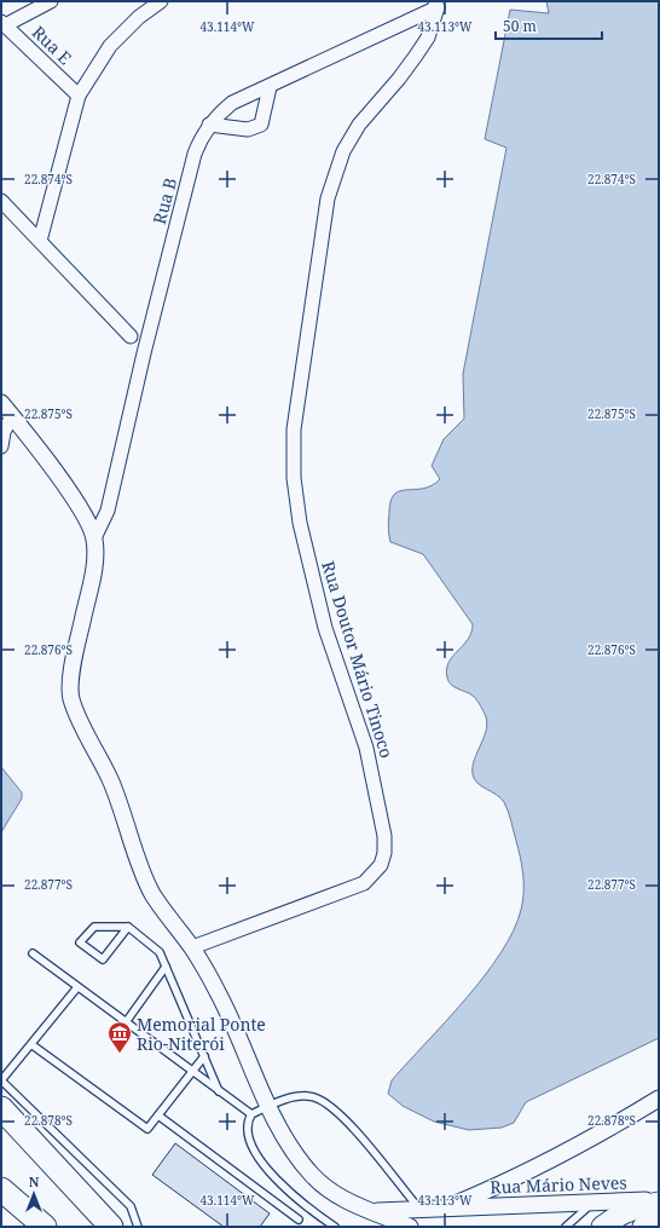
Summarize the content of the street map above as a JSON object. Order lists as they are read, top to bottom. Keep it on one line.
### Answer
{"streets":{"street":["Rua E","Rua B","Rua Doutor Mário Tinoco","Rua Mário Neves"]},"crossings":[["Rua B","Rua Doutor Mário Tinoco"],["Rua B","Rua Mário Neves"],["Rua Doutor Mário Tinoco","Rua Mário Neves"]],"places":{"museum":["Memorial Ponte Rio-Niterói"]},"scale_bar":"50 m","north":"top","coordinates":["43.114°W","43.113°W","22.874°S","22.875°S","22.876°S","22.877°S","22.878°S"]}
